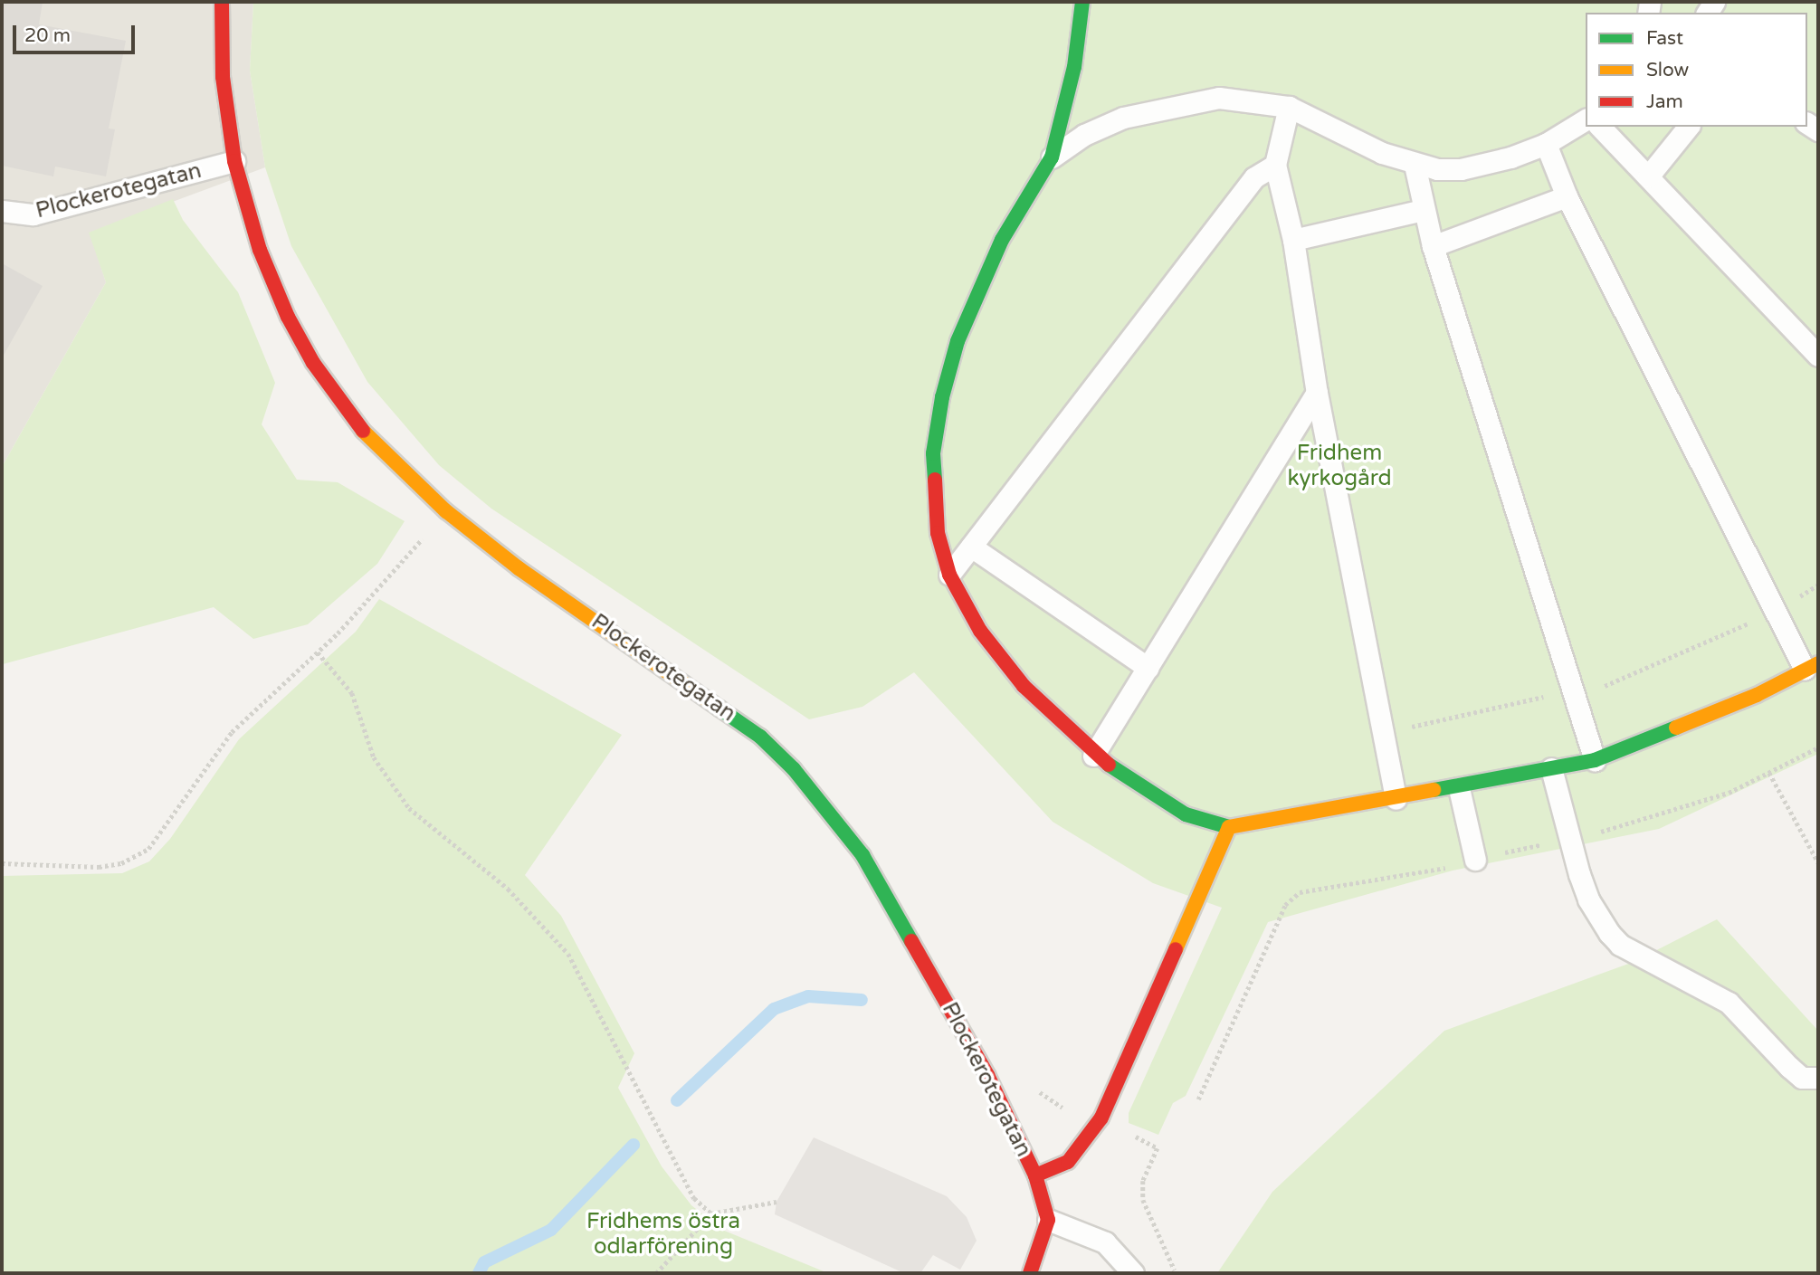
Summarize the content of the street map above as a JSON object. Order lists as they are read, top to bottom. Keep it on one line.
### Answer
{"streets":{"street":["Plockerotegatan"]},"parks":["Fridhem kyrkogård","Fridhems östra odlarförening"],"legend":["Fast","Slow","Jam"],"scale_bar":"20 m"}
